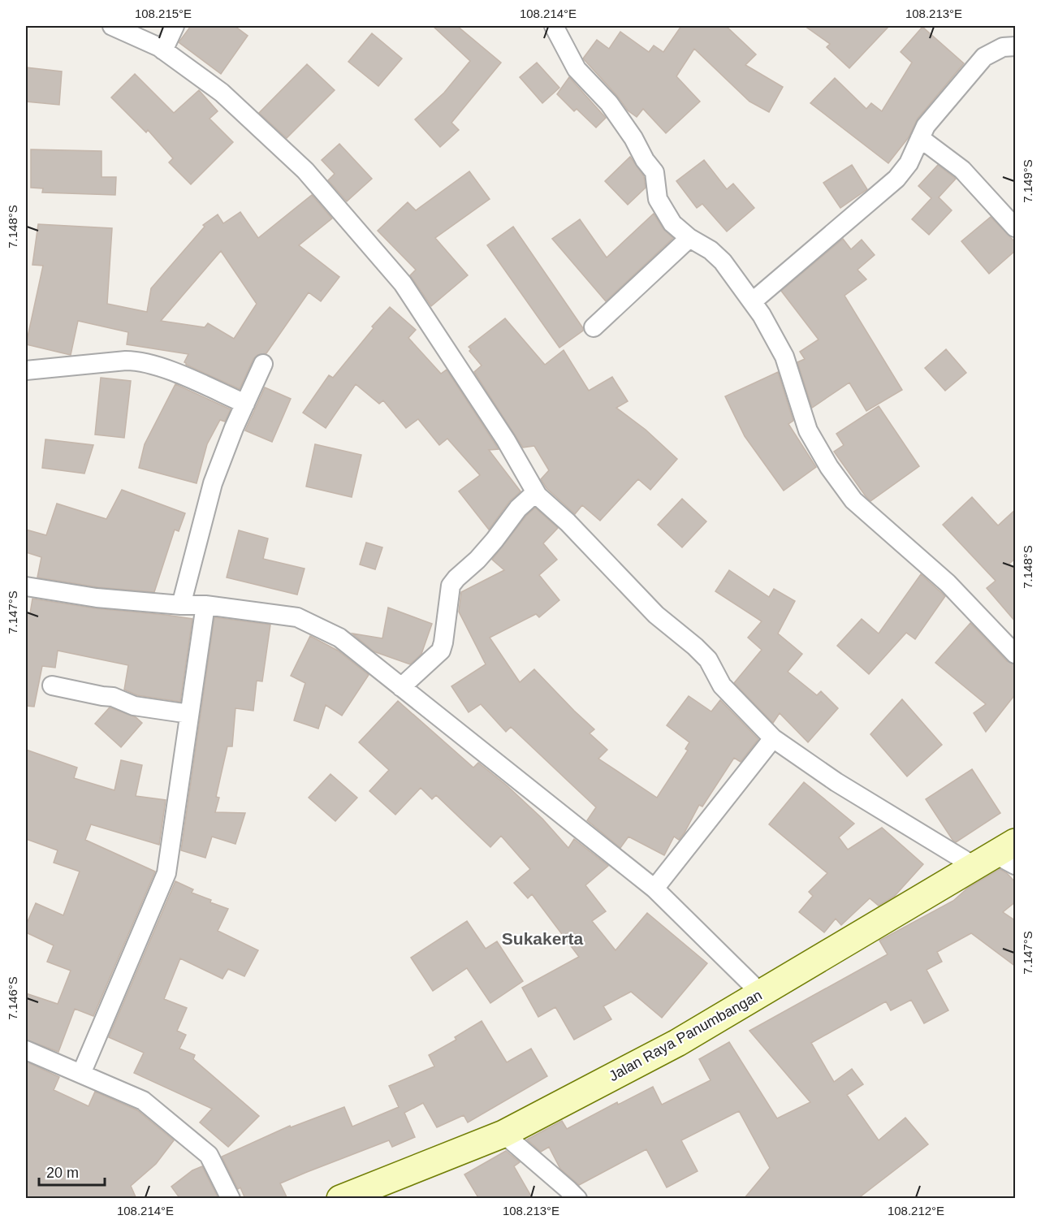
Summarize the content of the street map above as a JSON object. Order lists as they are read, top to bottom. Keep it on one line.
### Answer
{"streets":{"main road":["Jalan Raya Panumbangan"]},"districts":["Sukakerta"],"scale_bar":"20 m","coordinates":["108.215°E","108.214°E","108.213°E","7.149°S","7.148°S","7.147°S","7.146°S","108.212°E"]}
